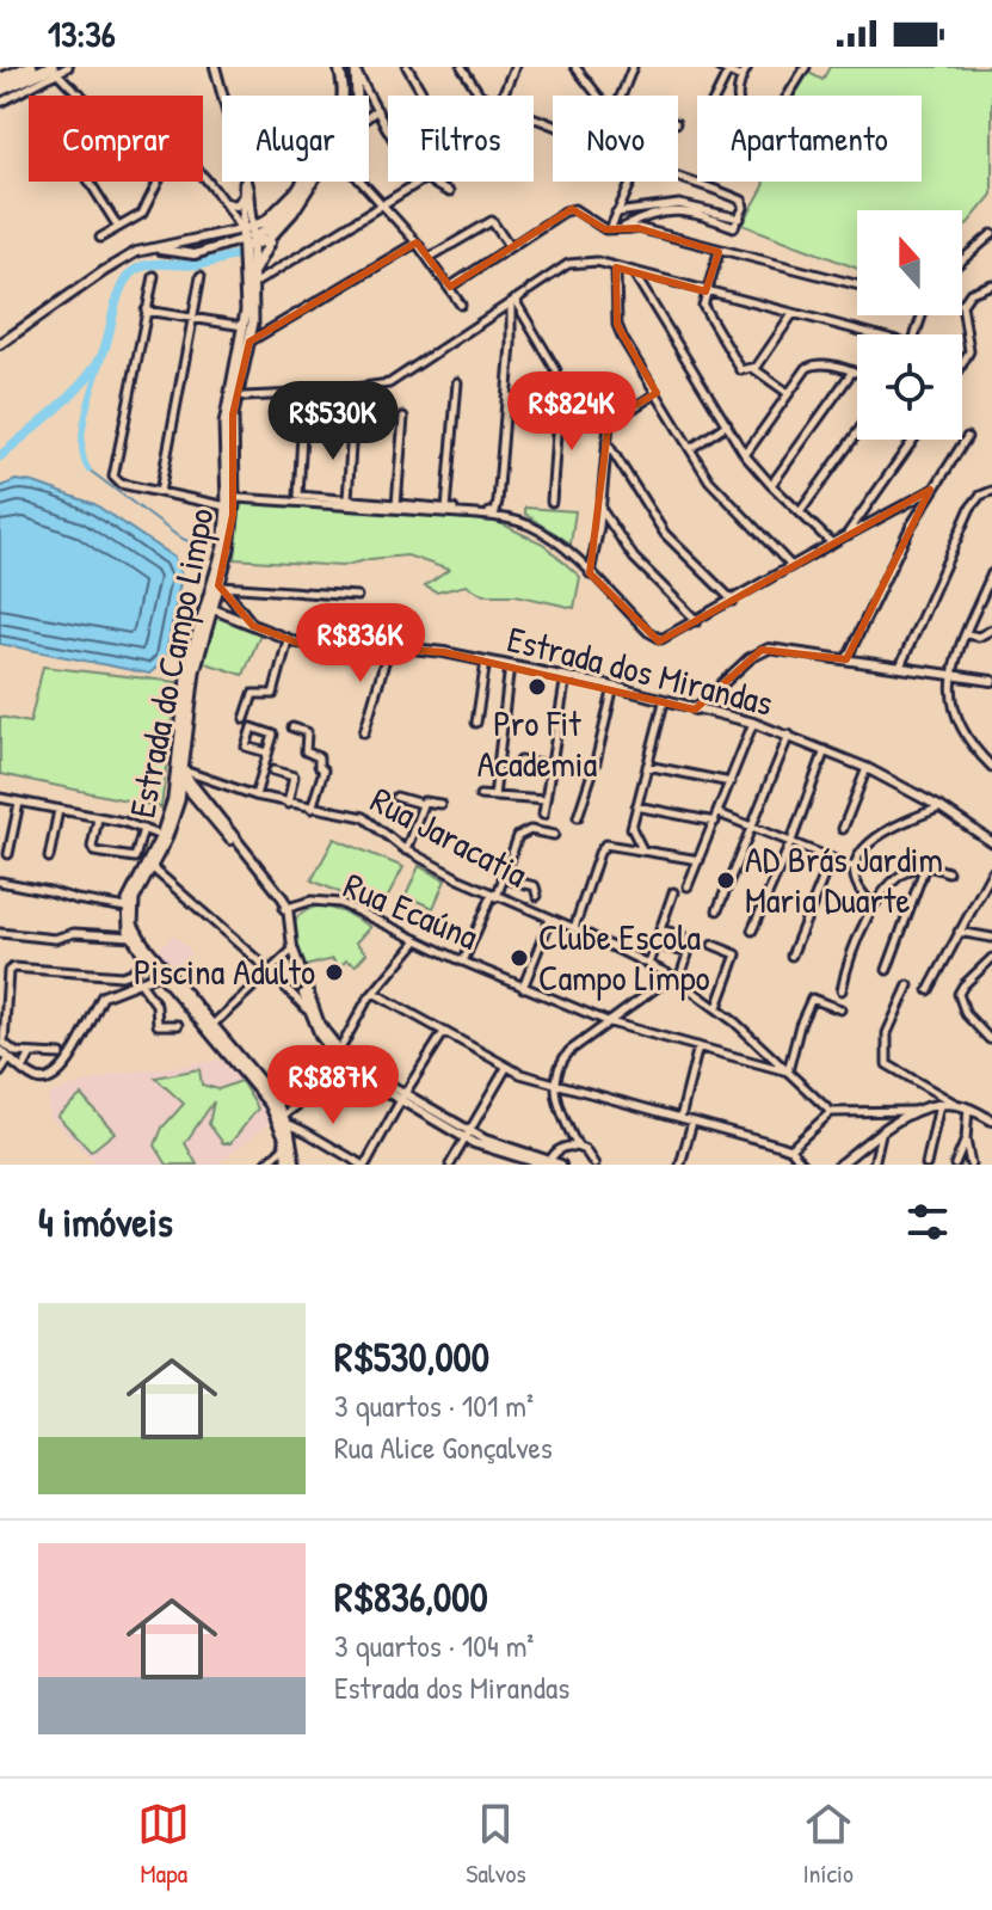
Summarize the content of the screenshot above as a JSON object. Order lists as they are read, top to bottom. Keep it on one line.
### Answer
{"streets":{"main road":["Estrada do Campo Limpo"],"street":["Estrada dos Mirandas","Rua Jaracatia","Rua Ecaúna"]},"crossings":[["Estrada do Campo Limpo","Estrada dos Mirandas"],["Estrada do Campo Limpo","Rua Jaracatia"],["Rua Jaracatia","Rua Ecaúna"]],"places":["Pro Fit Academia","AD Brás Jardim Maria Duarte","Clube Escola Campo Limpo","Piscina Adulto"],"north":"top","page":{"status":"13:36","chip":["Comprar","Alugar","Filtros","Novo","Apartamento"],"price":["R$824K","R$530K","R$836K","R$887K"],"heading":"4 imóveis","list":[{"name":"R$530,000","note":"3 quartos · 101 m² · Rua Alice Gonçalves"},{"name":"R$836,000","note":"3 quartos · 104 m² · Estrada dos Mirandas"}],"tabs":["Mapa","Salvos","Início"]}}
